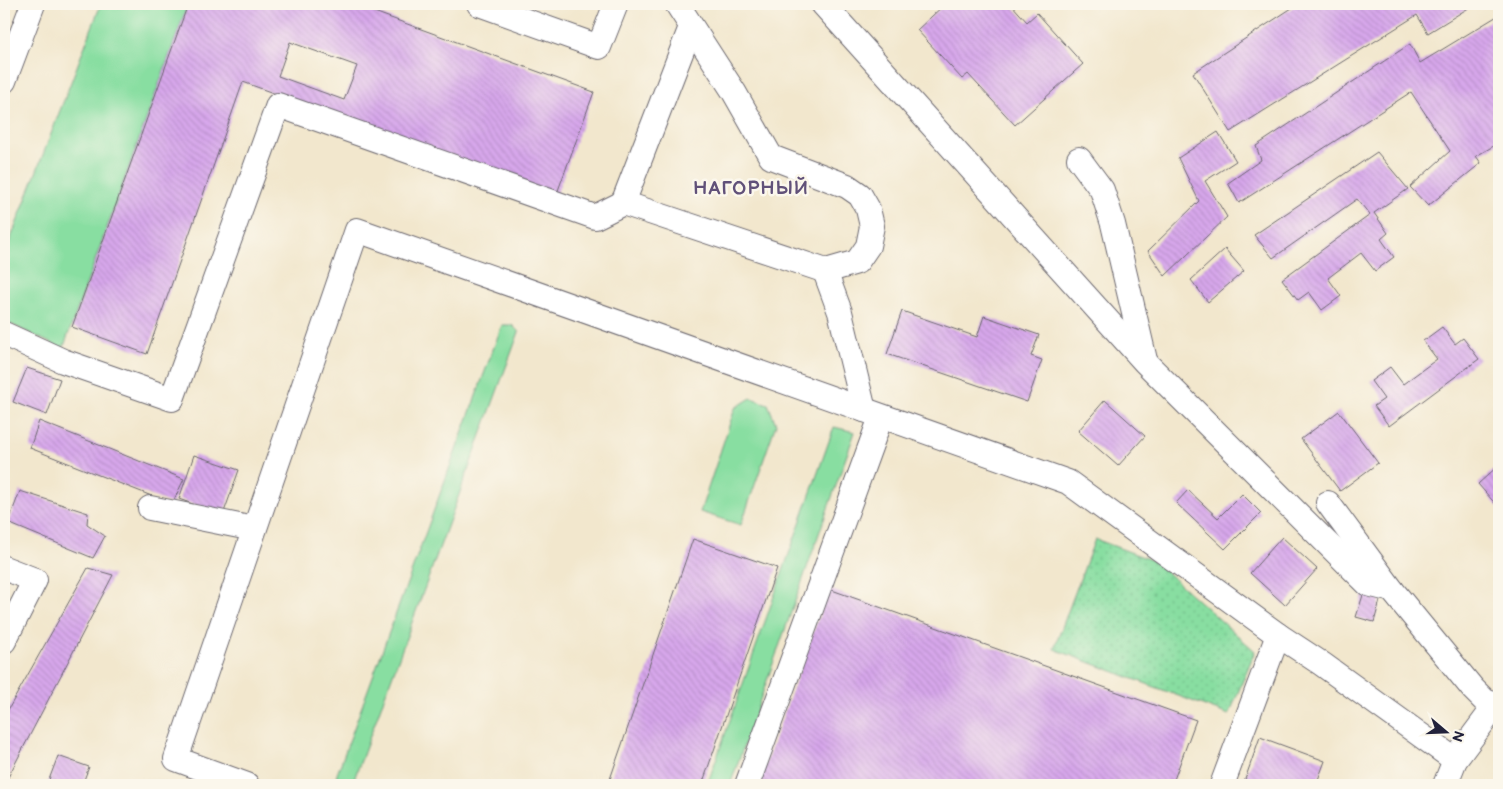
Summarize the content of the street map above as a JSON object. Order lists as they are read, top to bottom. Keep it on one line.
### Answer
{"districts":["НАГОРНЫЙ"],"north":"right"}
